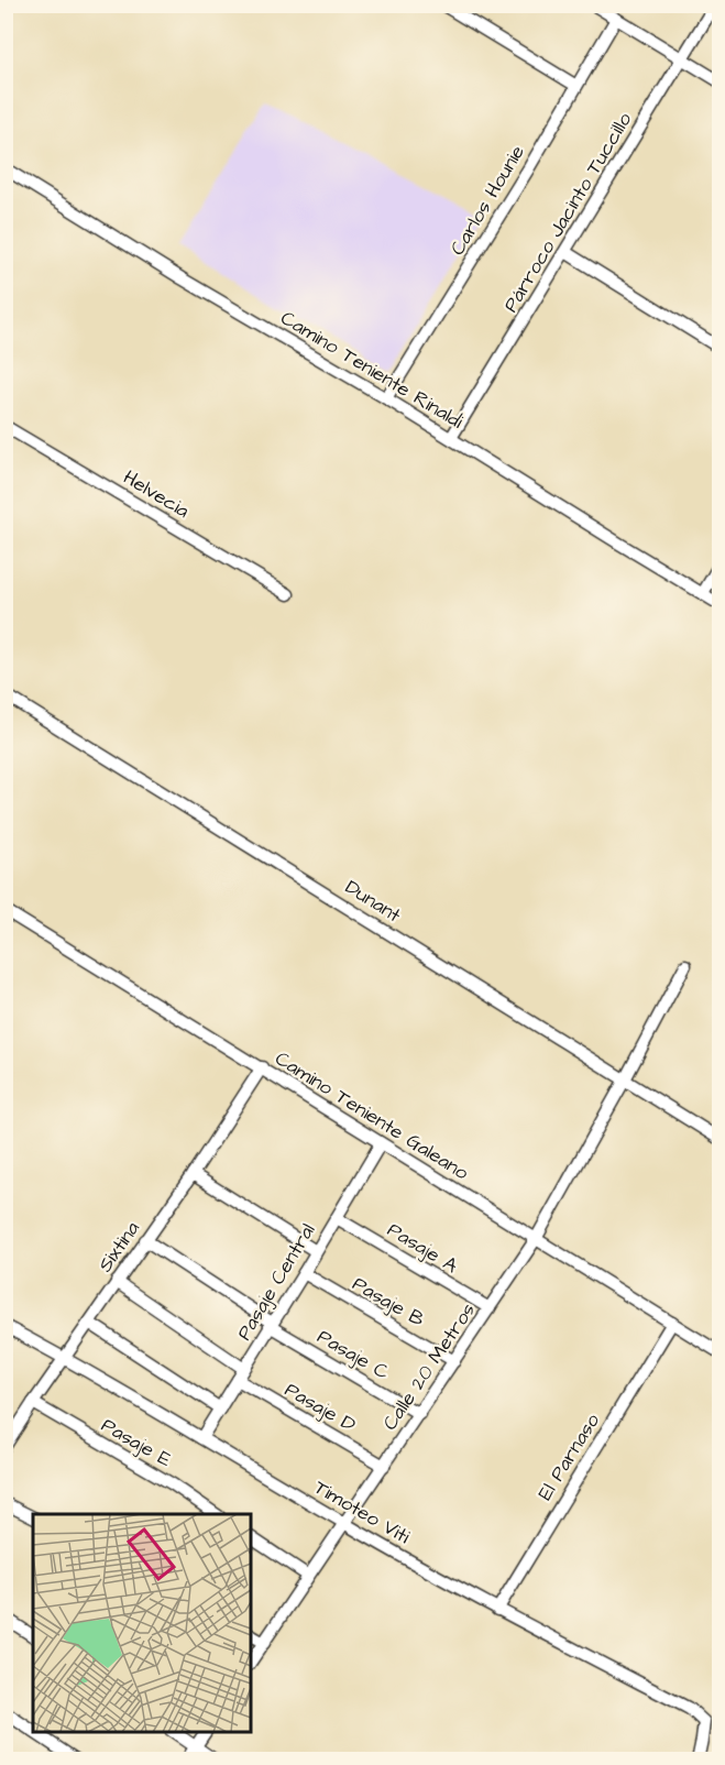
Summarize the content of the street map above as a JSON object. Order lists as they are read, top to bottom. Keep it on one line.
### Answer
{"streets":{"street":["Carlos Hounie","Párroco Jacinto Tuccillo","Camino Teniente Rinaldi","Helvecia","Dunant","Camino Teniente Galeano","Sixtina","Pasaje A","Pasaje Central","Pasaje B","Pasaje C","Calle 20 Metros","Pasaje D","Pasaje E","El Parnaso","Timoteo Viti"]},"crossings":[["Carlos Hounie","Camino Teniente Rinaldi"],["Párroco Jacinto Tuccillo","Camino Teniente Rinaldi"],["Dunant","Calle 20 Metros"],["Camino Teniente Galeano","Sixtina"],["Camino Teniente Galeano","Pasaje Central"],["Camino Teniente Galeano","Calle 20 Metros"],["Camino Teniente Galeano","El Parnaso"],["Sixtina","Pasaje C"],["Sixtina","Pasaje E"],["Sixtina","Timoteo Viti"],["Pasaje A","Pasaje Central"],["Pasaje A","Calle 20 Metros"],["Pasaje Central","Pasaje B"],["Pasaje Central","Pasaje C"],["Pasaje Central","Pasaje D"],["Pasaje Central","Timoteo Viti"],["Pasaje B","Calle 20 Metros"],["Pasaje C","Calle 20 Metros"],["Calle 20 Metros","Pasaje D"],["Calle 20 Metros","Timoteo Viti"],["El Parnaso","Timoteo Viti"]]}
